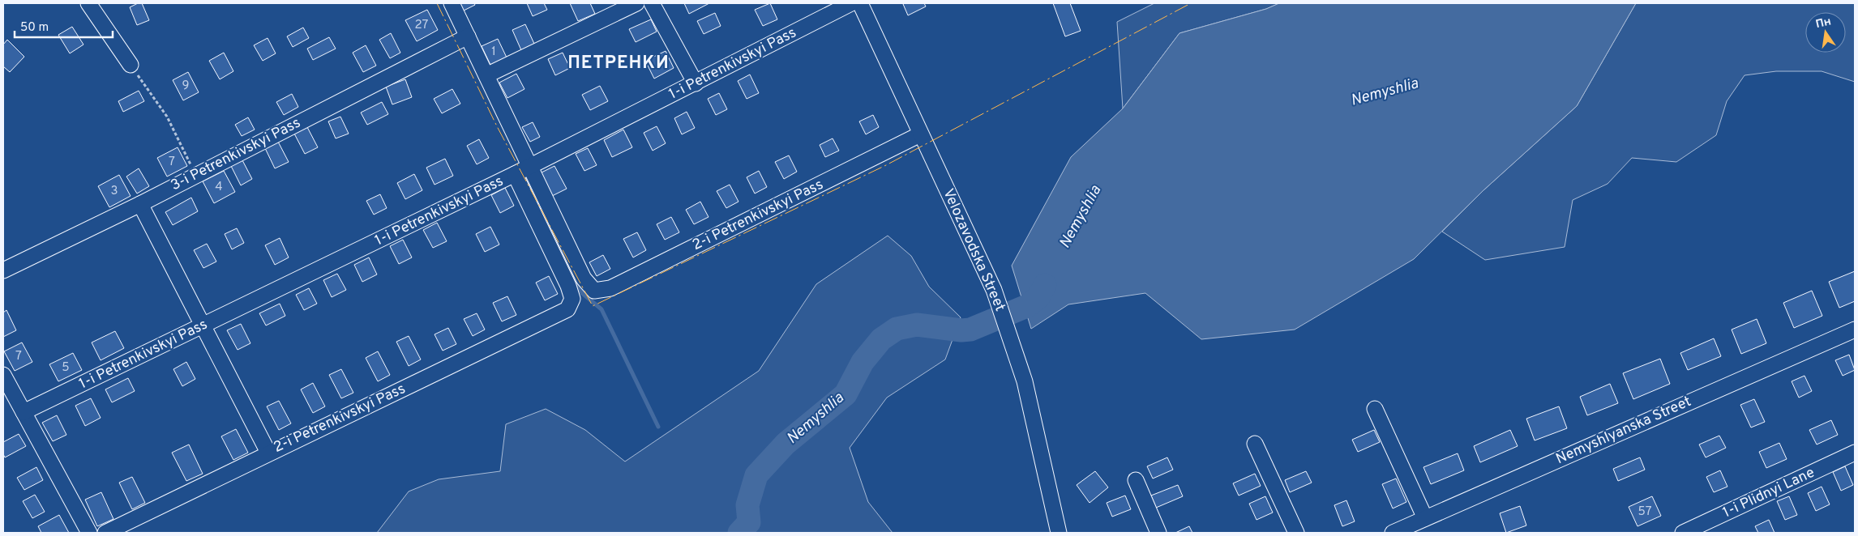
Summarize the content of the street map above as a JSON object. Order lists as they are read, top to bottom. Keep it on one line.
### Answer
{"streets":{"street":["1-i Petrenkivskyi Pass","3-i Petrenkivskyi Pass","2-i Petrenkivskyi Pass","Velozavodska Street","Nemyshlyanska Street","1-i Plidnyi Lane"]},"crossings":[["2-i Petrenkivskyi Pass","Velozavodska Street"]],"districts":["ПЕТРЕНКИ"],"water":["Nemyshlia"],"house_numbers":["27","1","9","7","4","3","7","5","57"],"scale_bar":"50 m","north":"top"}
